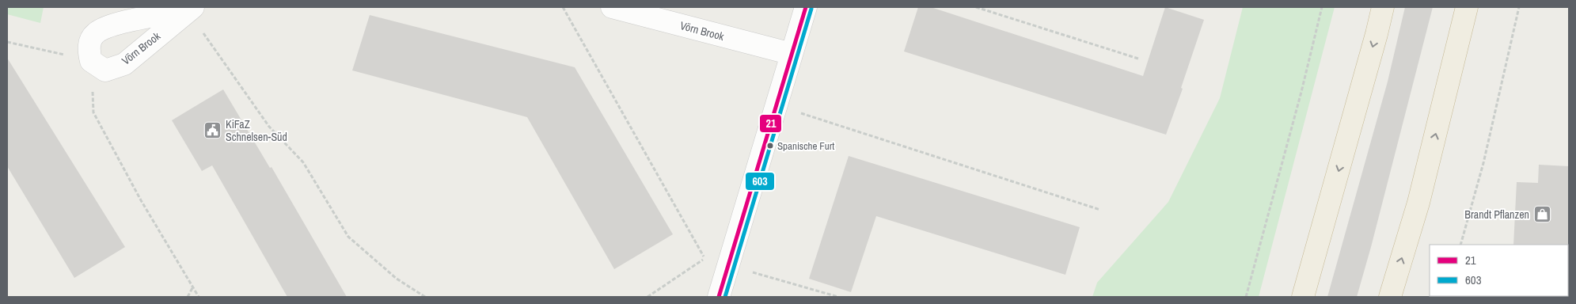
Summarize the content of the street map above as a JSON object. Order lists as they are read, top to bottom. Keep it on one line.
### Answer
{"streets":{"street":["Vörn Brook"]},"places":{"public building":["KiFaZ Schnelsen-Süd"],"other":["Spanische Furt"],"shop":["Brandt Pflanzen"]},"lines":["transit line 21","transit line 603"],"legend":["21","603"]}
